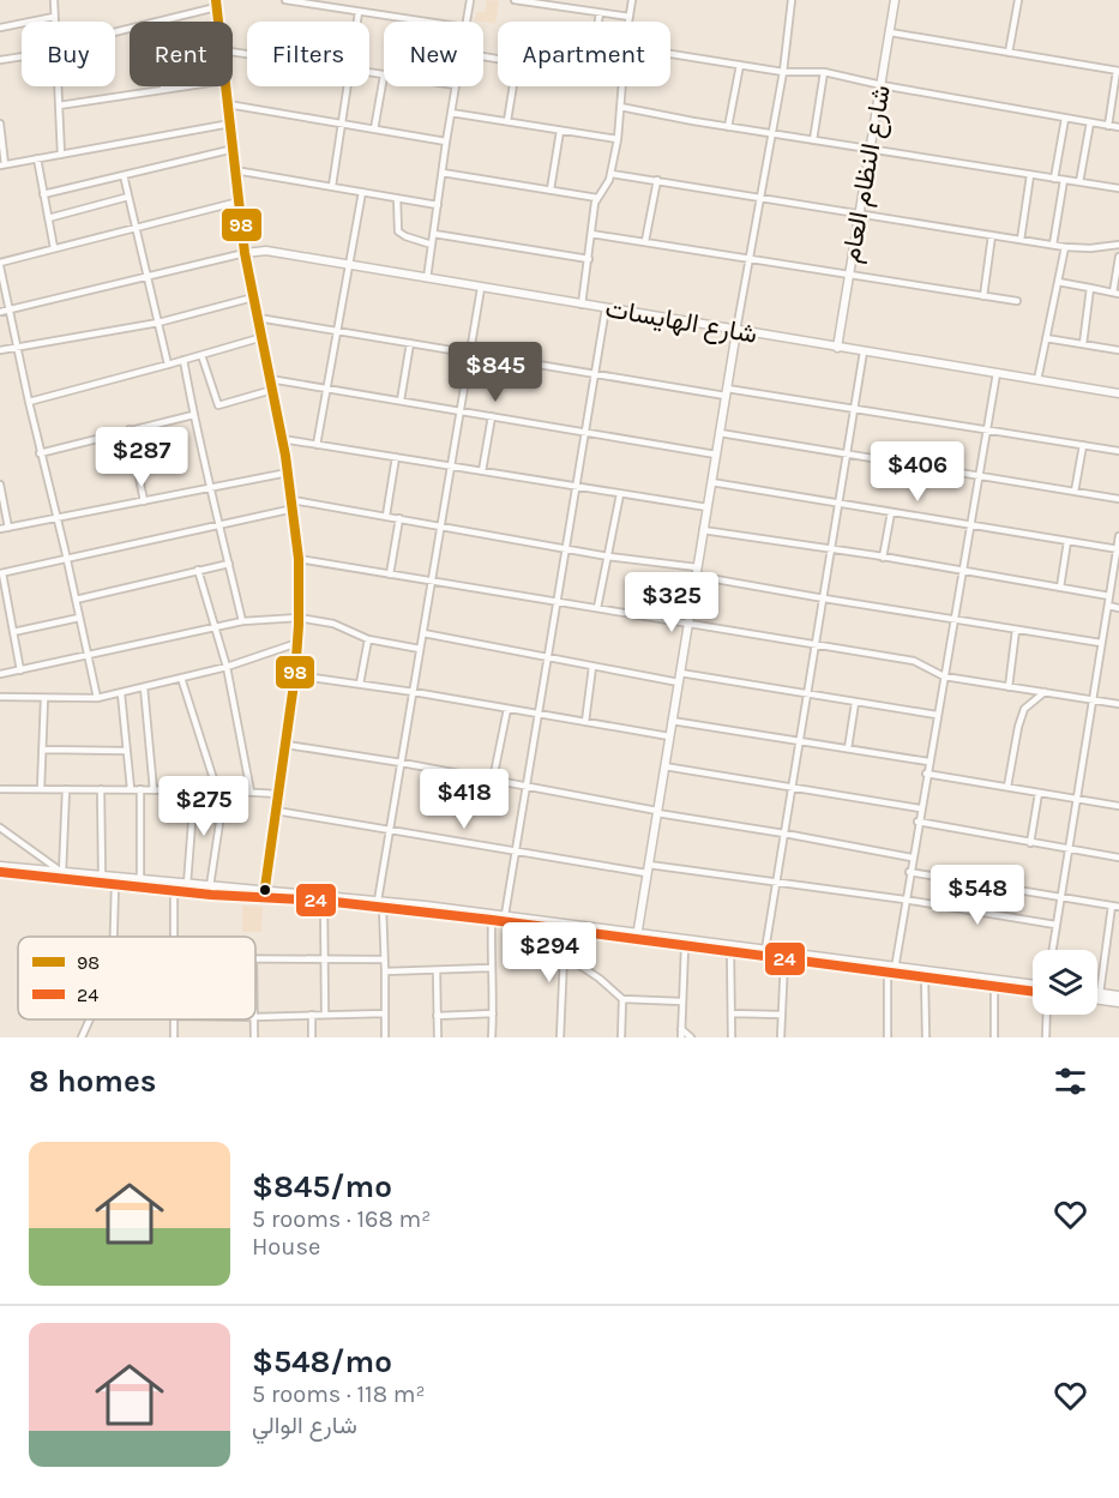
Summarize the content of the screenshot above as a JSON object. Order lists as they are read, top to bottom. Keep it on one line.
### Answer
{"streets":{"street":["شارع النظام العام","شارع الهايسات"]},"crossings":[["شارع النظام العام","شارع الهايسات"]],"lines":["transit line 98","transit line 24"],"legend":["98","24"],"page":{"chip":["Buy","Rent","Filters","New","Apartment"],"price":["$845","$287","$406","$325","$418","$275","$548","$294"],"heading":"8 homes","list":[{"name":"$845/mo","note":"5 rooms · 168 m² · House"},{"name":"$548/mo","note":"5 rooms · 118 m² · شارع الوالي"}]}}
